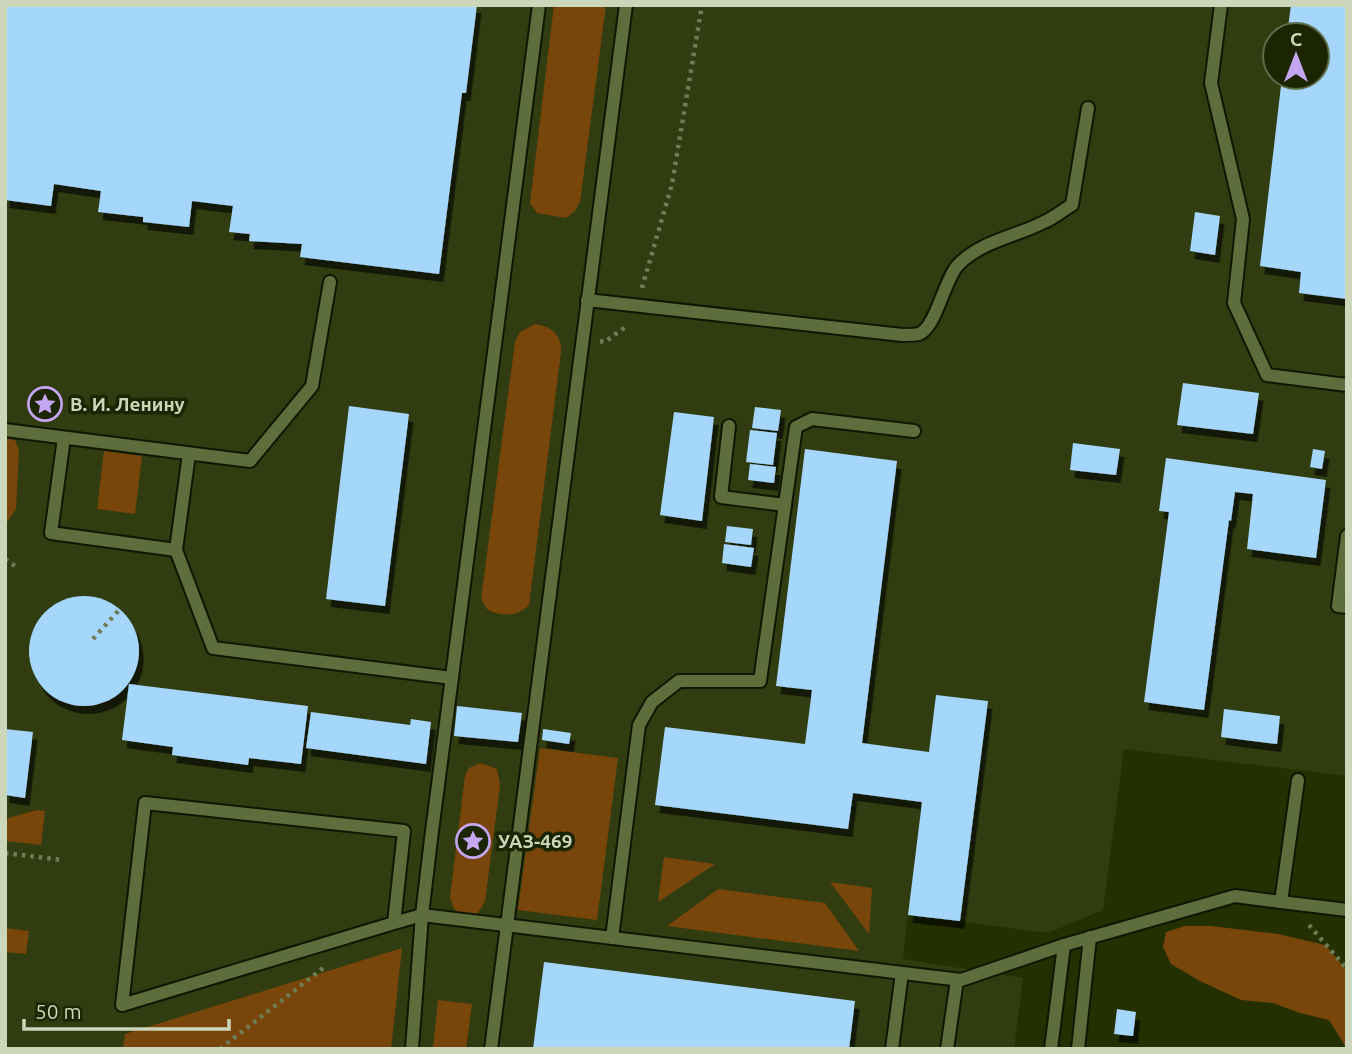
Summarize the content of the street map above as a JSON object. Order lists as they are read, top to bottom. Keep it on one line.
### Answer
{"places":{"place":["В. И. Ленину","УАЗ-469"]},"scale_bar":"50 m","north":"top"}
